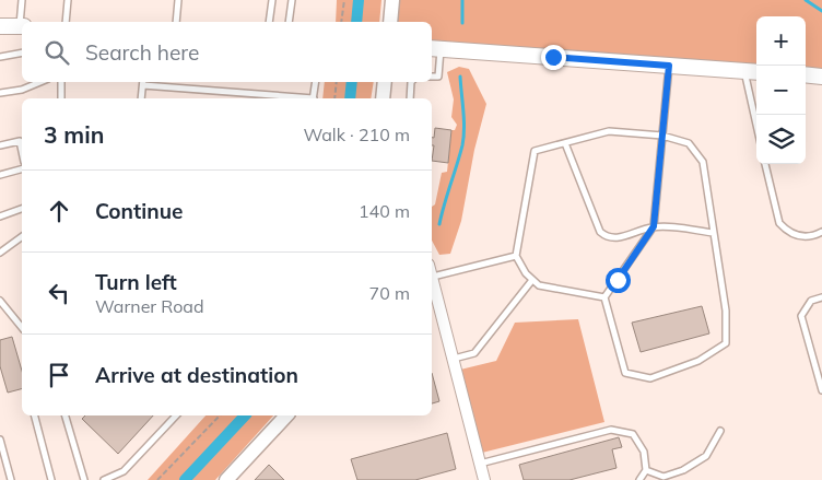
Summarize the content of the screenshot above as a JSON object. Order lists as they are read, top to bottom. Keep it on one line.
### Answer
{"page":{"map_buttons":["+","−"],"search":"Search here","heading":["3 min","Walk · 210 m"],"list":[["Continue","140 m"],["Turn left","Warner Road","70 m"],"Arrive at destination"]}}
